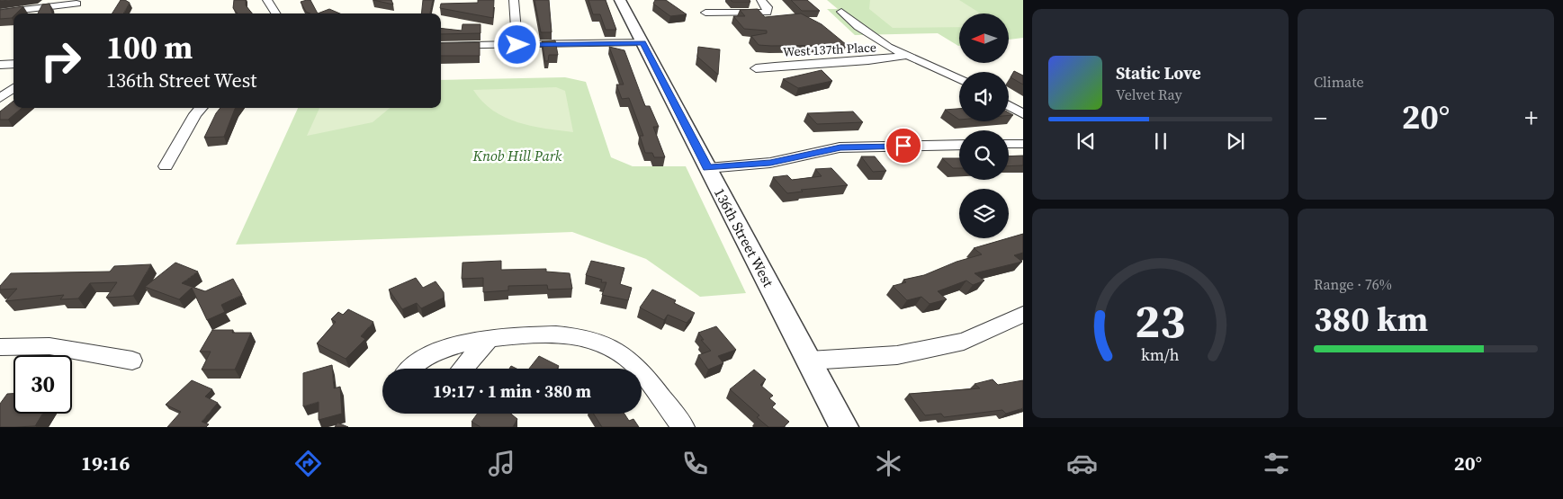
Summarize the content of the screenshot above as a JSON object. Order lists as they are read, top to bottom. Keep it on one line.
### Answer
{"streets":{"street":["West 137th Place","136th Street West"]},"parks":["Knob Hill Park"],"north":"left","page":{"tile":["Climate",["Range · 76%","380 km"]],"turn":["100 m","136th Street West"],"song":["Static Love","Velvet Ray"],"heat":["−","20°","+"],"limit":"30","trip":"19:17 · 1 min · 380 m","tabs":["19:16","20°"],"gauge":["23","km/h"]}}
